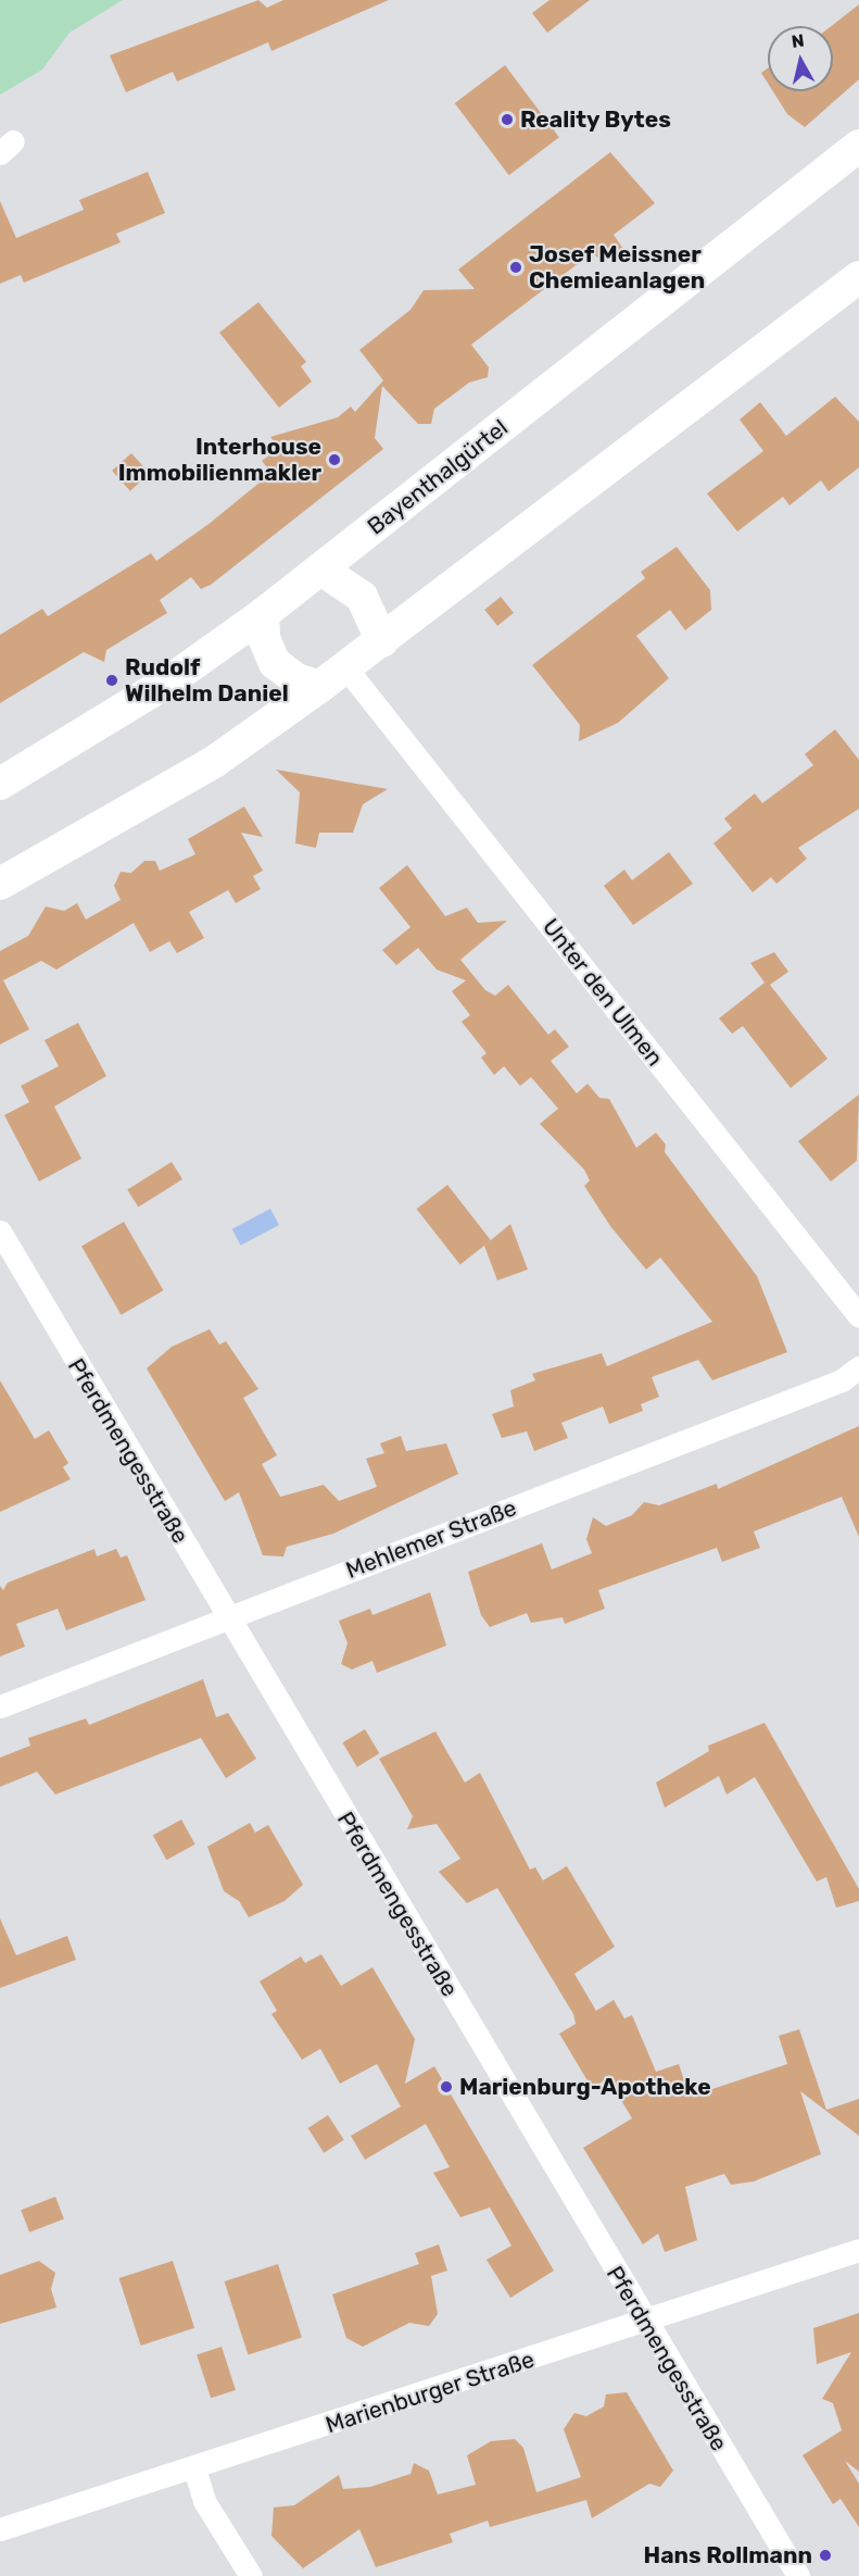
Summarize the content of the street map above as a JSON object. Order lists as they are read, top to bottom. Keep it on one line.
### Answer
{"streets":{"main road":["Bayenthalgürtel"],"street":["Unter den Ulmen","Pferdmengesstraße","Mehlemer Straße","Marienburger Straße"]},"crossings":[["Bayenthalgürtel","Unter den Ulmen"],["Pferdmengesstraße","Mehlemer Straße"],["Pferdmengesstraße","Marienburger Straße"]],"places":["Reality Bytes","Josef Meissner Chemieanlagen","Interhouse Immobilienmakler","Rudolf Wilhelm Daniel","Marienburg-Apotheke","Hans Rollmann"],"north":"top"}
